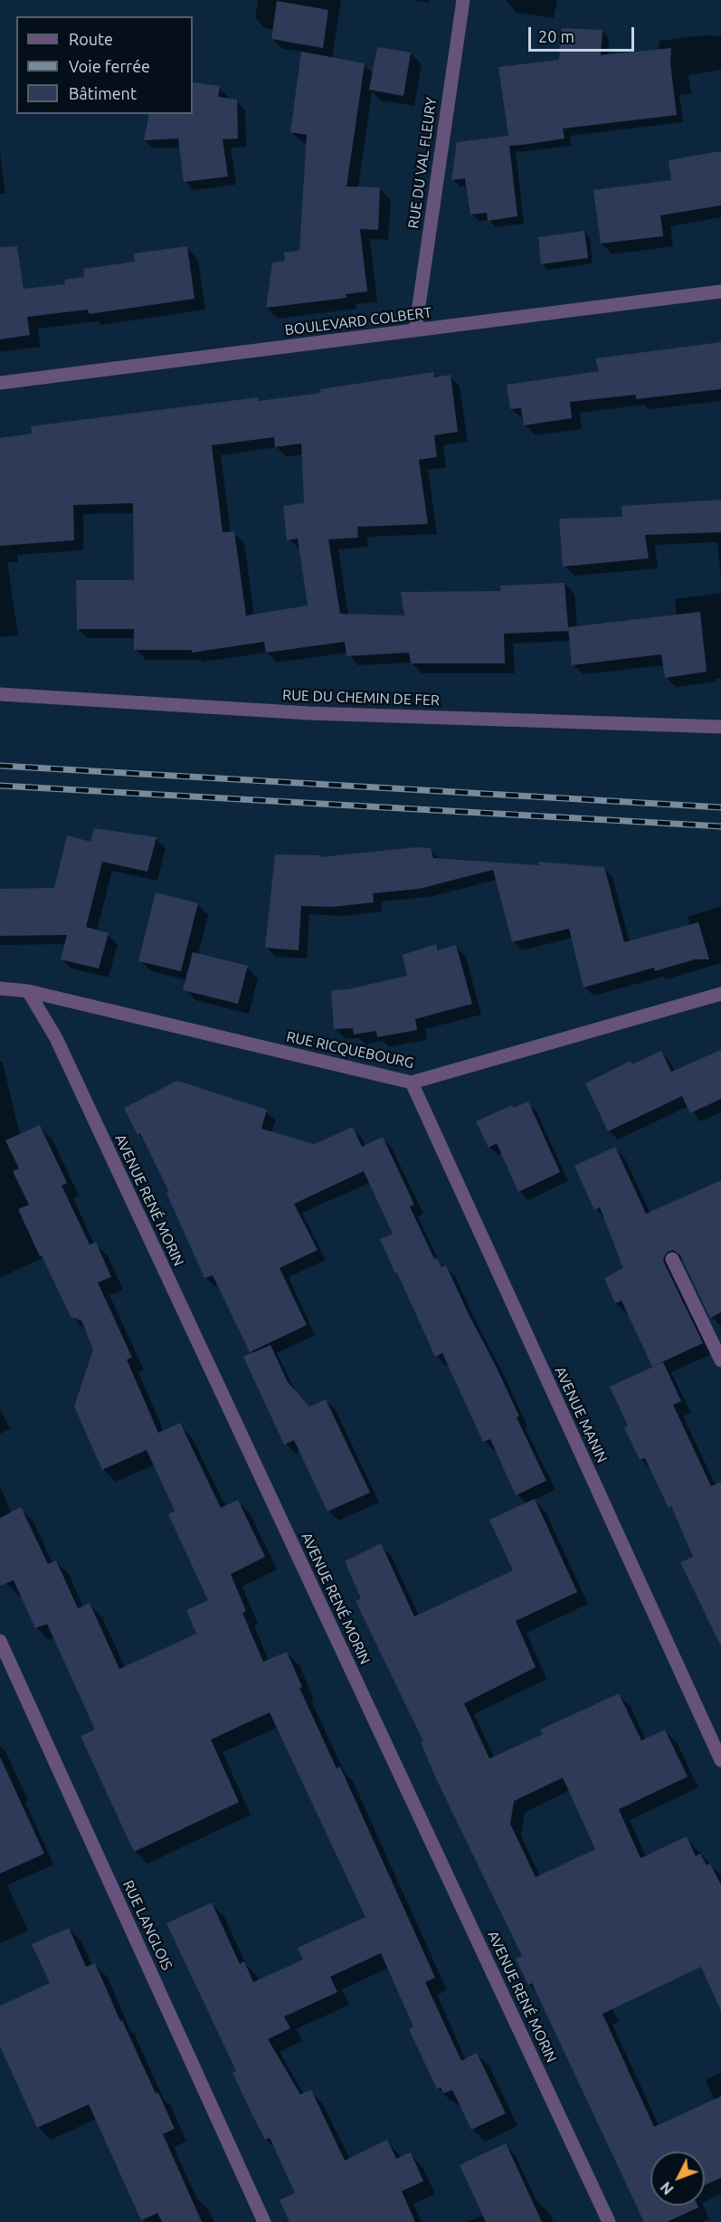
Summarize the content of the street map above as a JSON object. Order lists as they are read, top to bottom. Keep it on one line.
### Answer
{"streets":{"street":["RUE DU VAL FLEURY","BOULEVARD COLBERT","RUE DU CHEMIN DE FER","RUE RICQUEBOURG","AVENUE RENÉ MORIN","AVENUE MANIN","RUE LANGLOIS"]},"crossings":[["RUE DU VAL FLEURY","BOULEVARD COLBERT"],["RUE RICQUEBOURG","AVENUE RENÉ MORIN"],["RUE RICQUEBOURG","AVENUE MANIN"]],"legend":["Route","Voie ferrée","Bâtiment"],"scale_bar":"20 m","north":"bottom left"}
